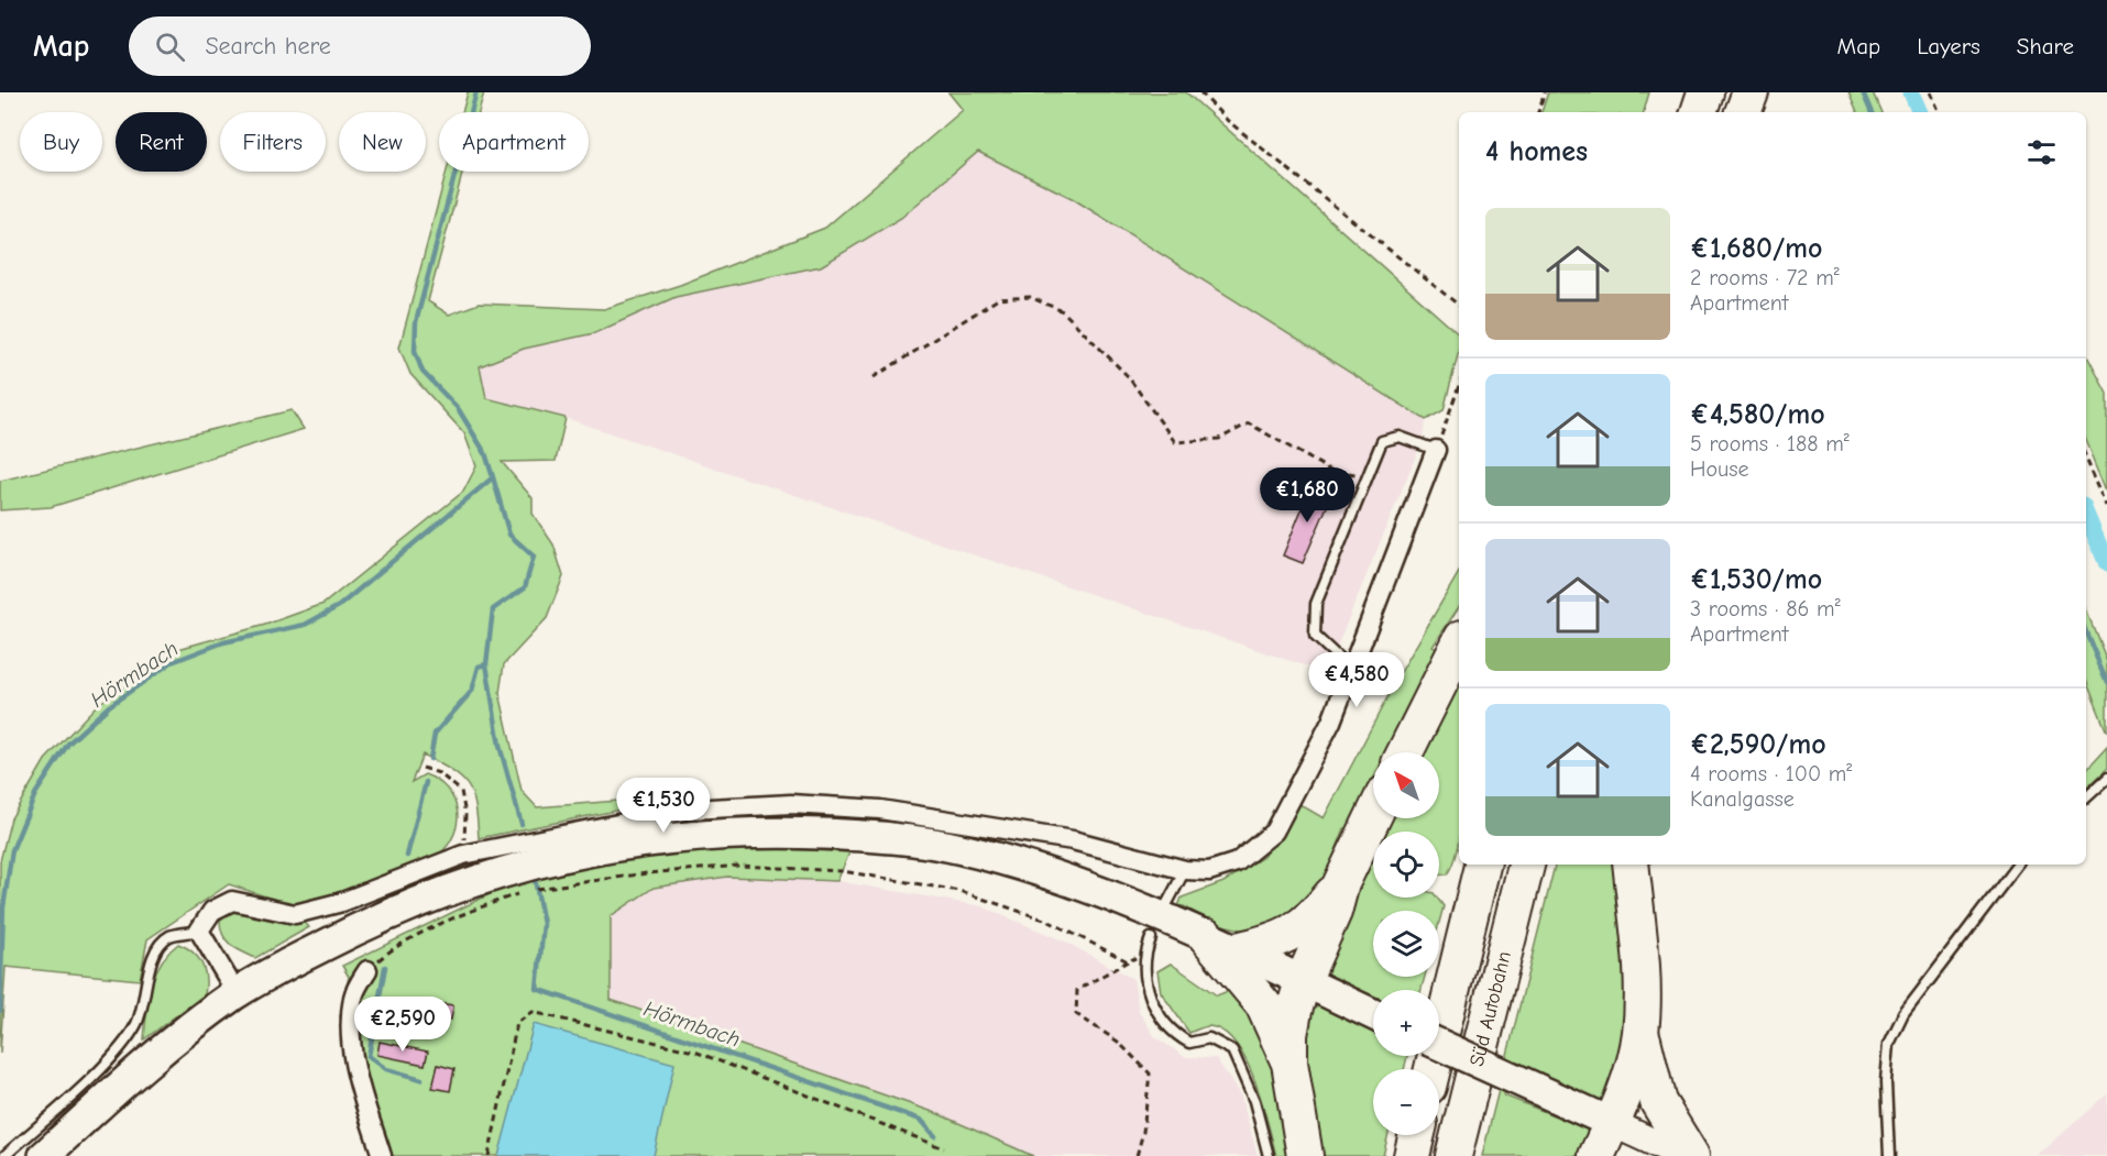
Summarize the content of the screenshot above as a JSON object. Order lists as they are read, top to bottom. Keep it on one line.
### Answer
{"streets":{"highway":["Süd Autobahn"]},"water":["Hörmbach"],"north":"top left","page":{"header":"Map","search":"Search here","nav":["Map","Layers","Share"],"chip":["Buy","Rent","Filters","New","Apartment"],"heading":"4 homes","list":[{"name":"€1,680/mo","note":"2 rooms · 72 m² · Apartment"},{"name":"€4,580/mo","note":"5 rooms · 188 m² · House"},{"name":"€1,530/mo","note":"3 rooms · 86 m² · Apartment"},{"name":"€2,590/mo","note":"4 rooms · 100 m² · Kanalgasse"}],"price":["€1,680","€4,580","€1,530","€2,590"],"map_buttons":["+","−"]}}
